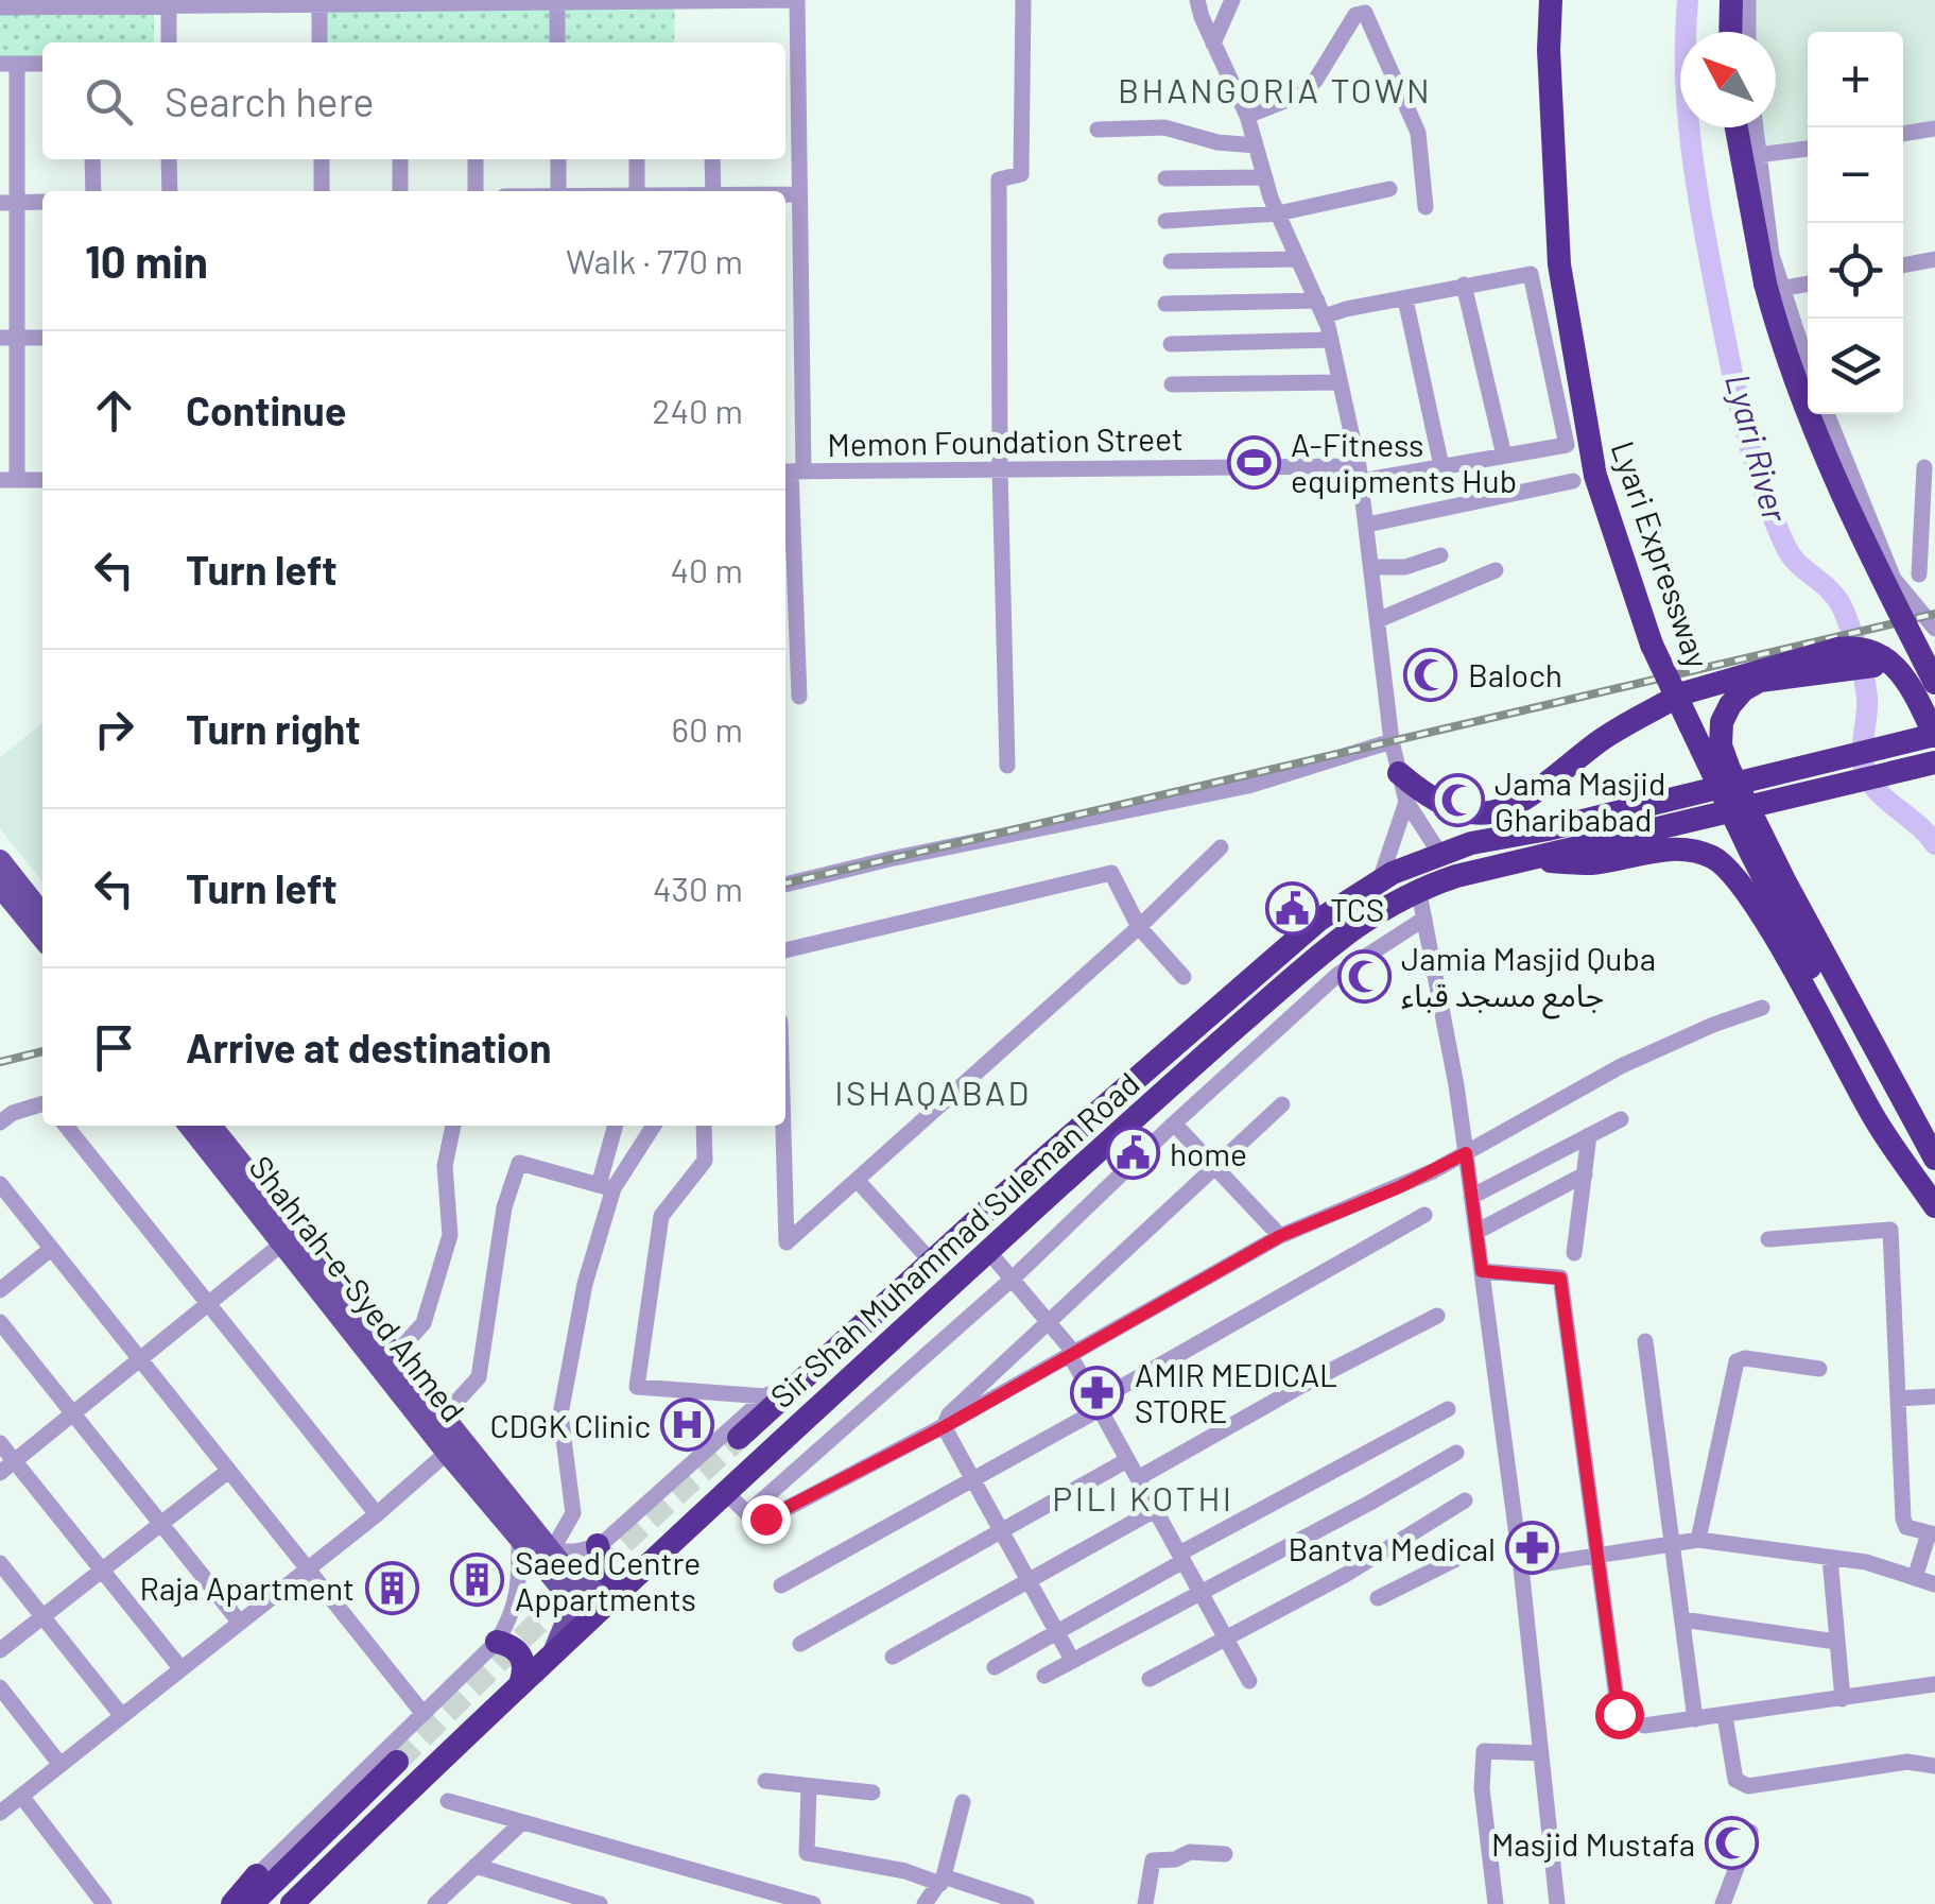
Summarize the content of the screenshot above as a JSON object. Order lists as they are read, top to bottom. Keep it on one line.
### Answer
{"streets":{"highway":["Lyari Expressway","Sir Shah Muhammad Suleman Road"],"main road":["Shahrah-e-Syed Ahmed"],"street":["Memon Foundation Street"]},"crossings":[["Sir Shah Muhammad Suleman Road","Shahrah-e-Syed Ahmed"]],"districts":["BHANGORIA TOWN","ISHAQABAD","PILI KOTHI"],"water":["Lyari River"],"places":{"sports":["A-Fitness equipments Hub"],"mosque":["Baloch","Jama Masjid Gharibabad","Jamia Masjid Quba جامع مسجد قباء","Masjid Mustafa"],"public building":["TCS","home"],"pharmacy":["AMIR MEDICAL STORE","Bantva Medical"],"hospital":["CDGK Clinic"],"building":["Saeed Centre Appartments","Raja Apartment"]},"north":"top left","page":{"map_buttons":["+","−"],"search":"Search here","heading":["10 min","Walk · 770 m"],"list":[["Continue","240 m"],["Turn left","40 m"],["Turn right","60 m"],["Turn left","430 m"],"Arrive at destination"]}}
